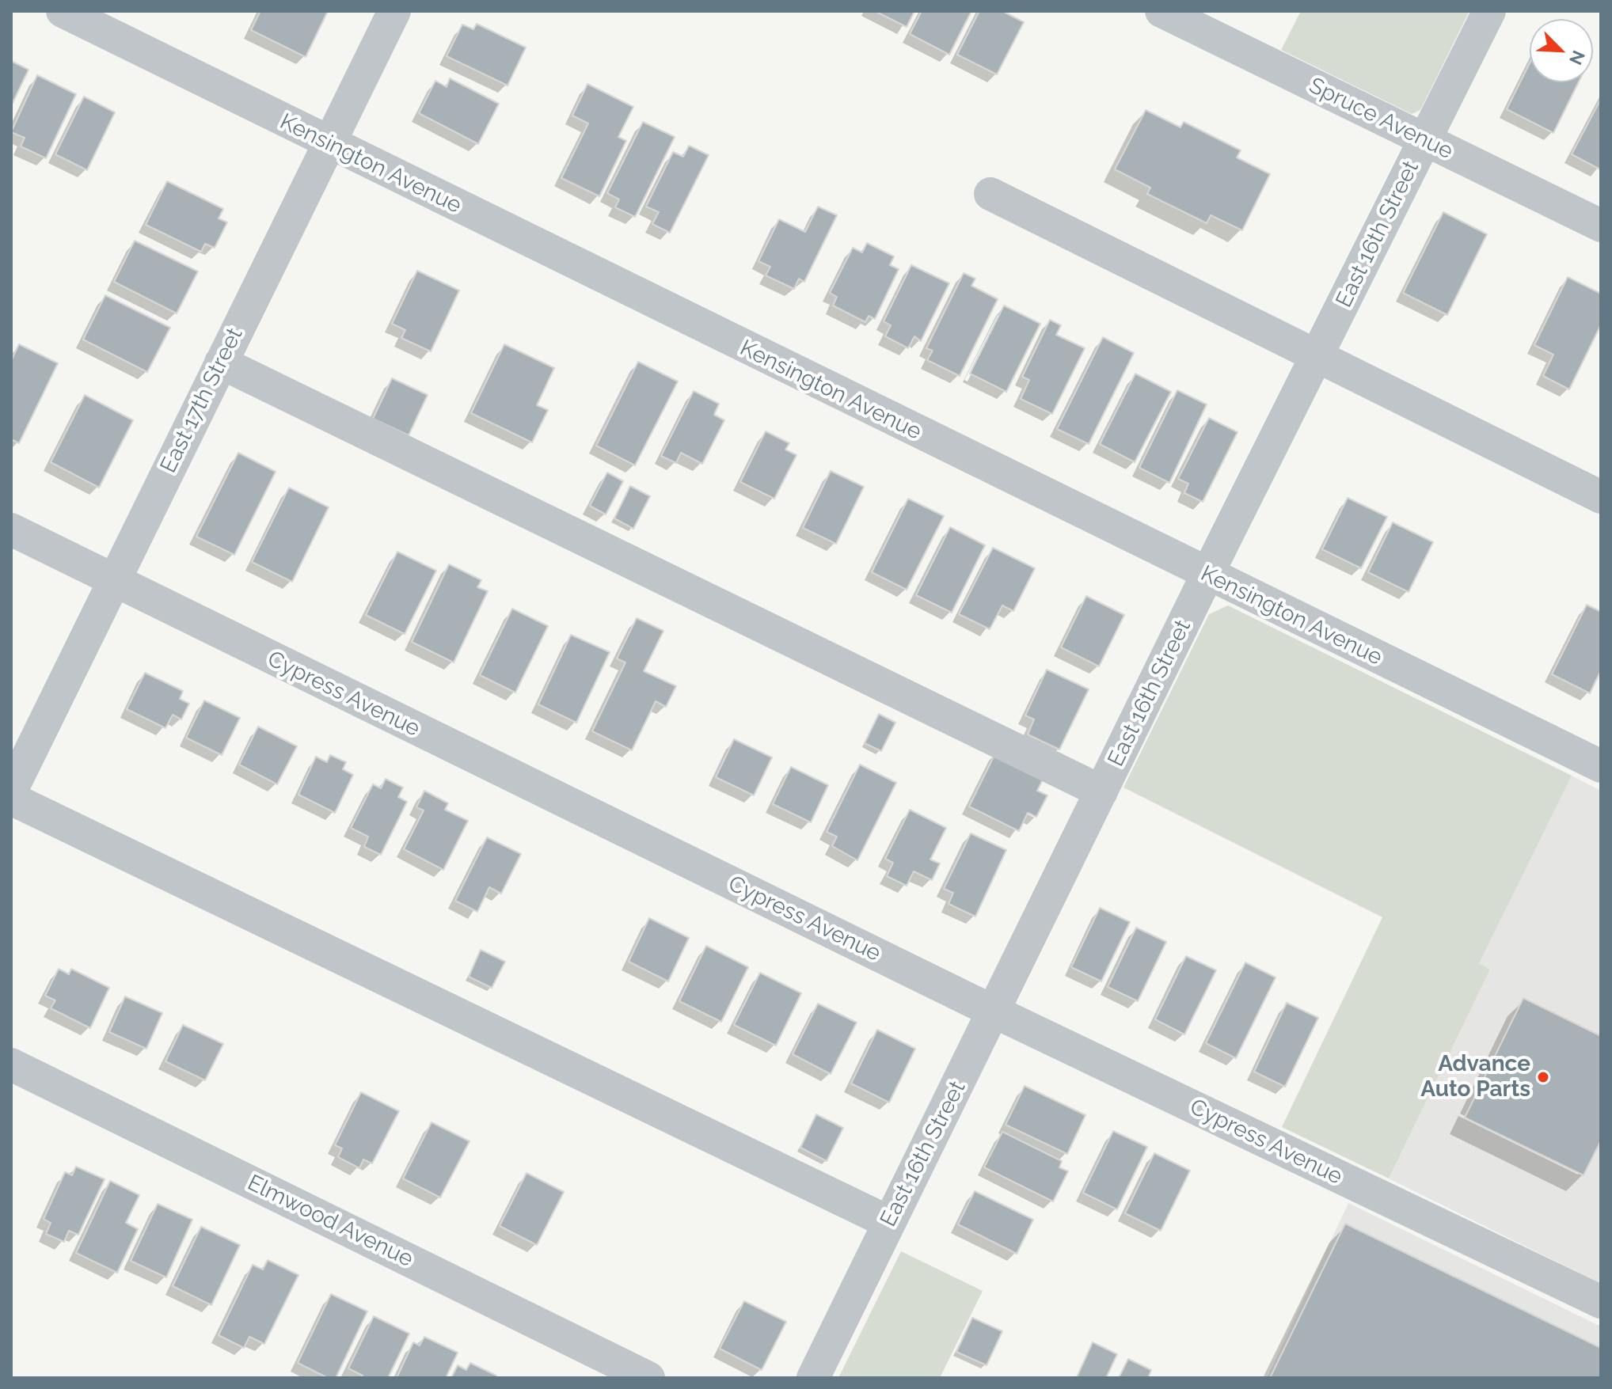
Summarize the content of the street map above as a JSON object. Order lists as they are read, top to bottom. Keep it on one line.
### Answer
{"streets":{"street":["Spruce Avenue","Kensington Avenue","East 16th Street","East 17th Street","Cypress Avenue","Elmwood Avenue"]},"crossings":[["Spruce Avenue","East 16th Street"],["Kensington Avenue","East 16th Street"],["Kensington Avenue","East 17th Street"],["East 16th Street","Cypress Avenue"],["East 17th Street","Cypress Avenue"]],"places":["Advance Auto Parts"],"north":"bottom right"}
